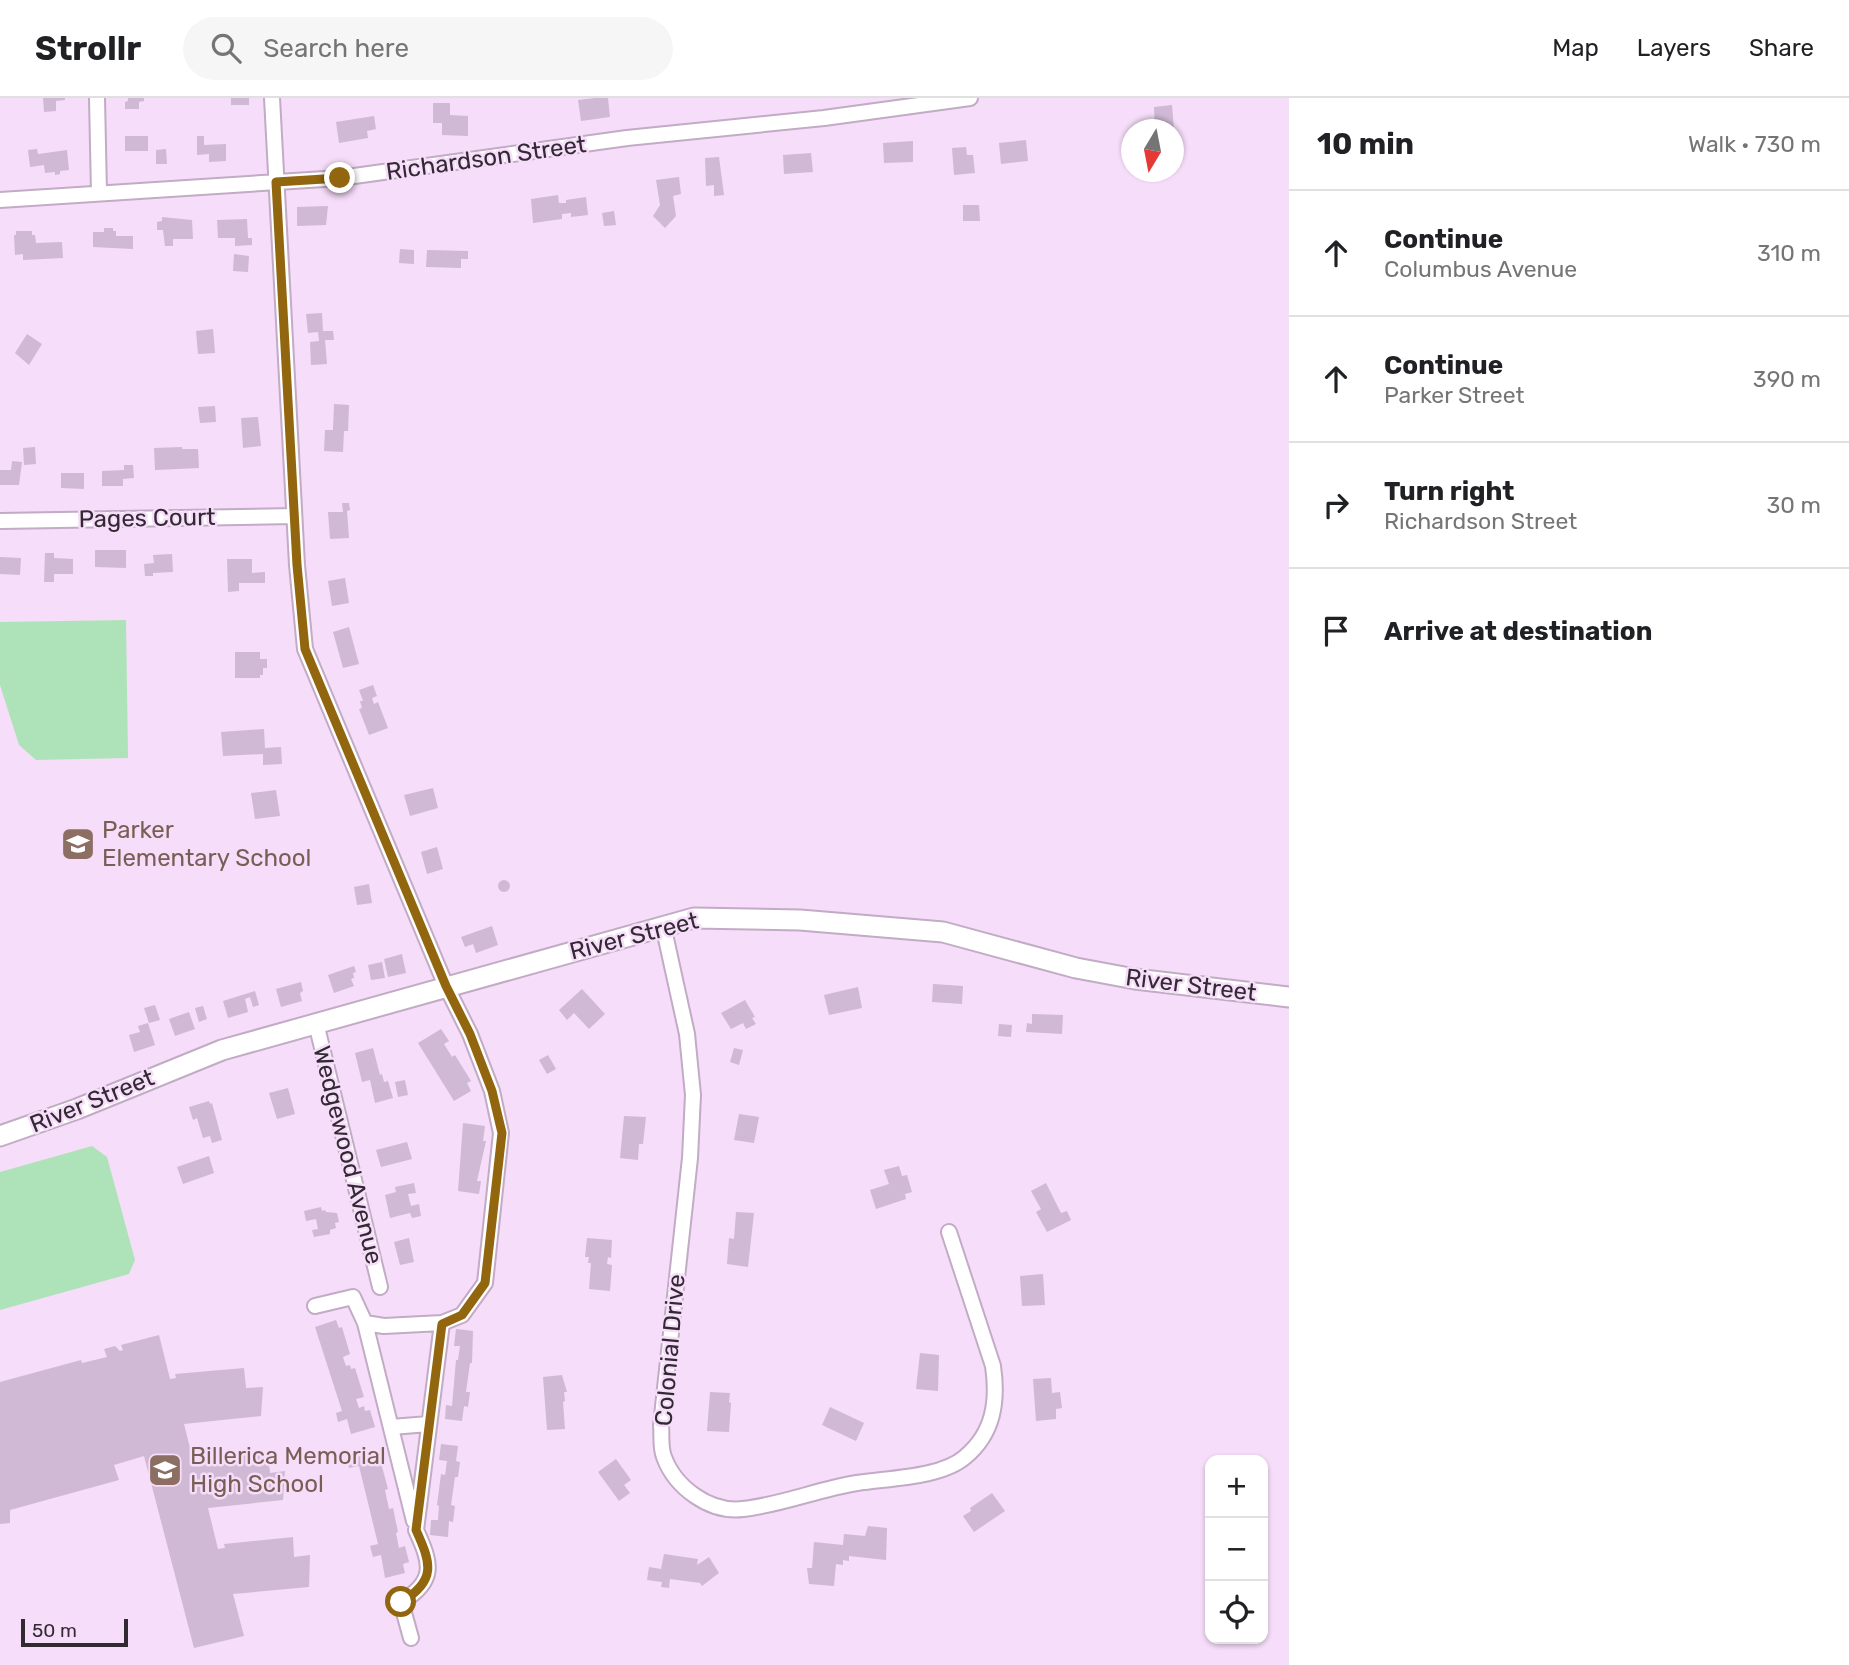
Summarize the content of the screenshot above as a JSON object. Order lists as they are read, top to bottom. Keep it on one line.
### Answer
{"streets":{"main road":["River Street"],"street":["Richardson Street","Pages Court","Wedgewood Avenue","Colonial Drive"]},"crossings":[["River Street","Wedgewood Avenue"],["River Street","Colonial Drive"]],"places":{"school or university":["Parker Elementary School","Billerica Memorial High School"]},"scale_bar":"50 m","north":"bottom","page":{"header":"Strollr","search":"Search here","nav":["Map","Layers","Share"],"heading":["10 min","Walk · 730 m"],"list":[["Continue","Columbus Avenue","310 m"],["Continue","Parker Street","390 m"],["Turn right","Richardson Street","30 m"],"Arrive at destination"],"map_buttons":["+","−"],"scale":"50 m"}}
